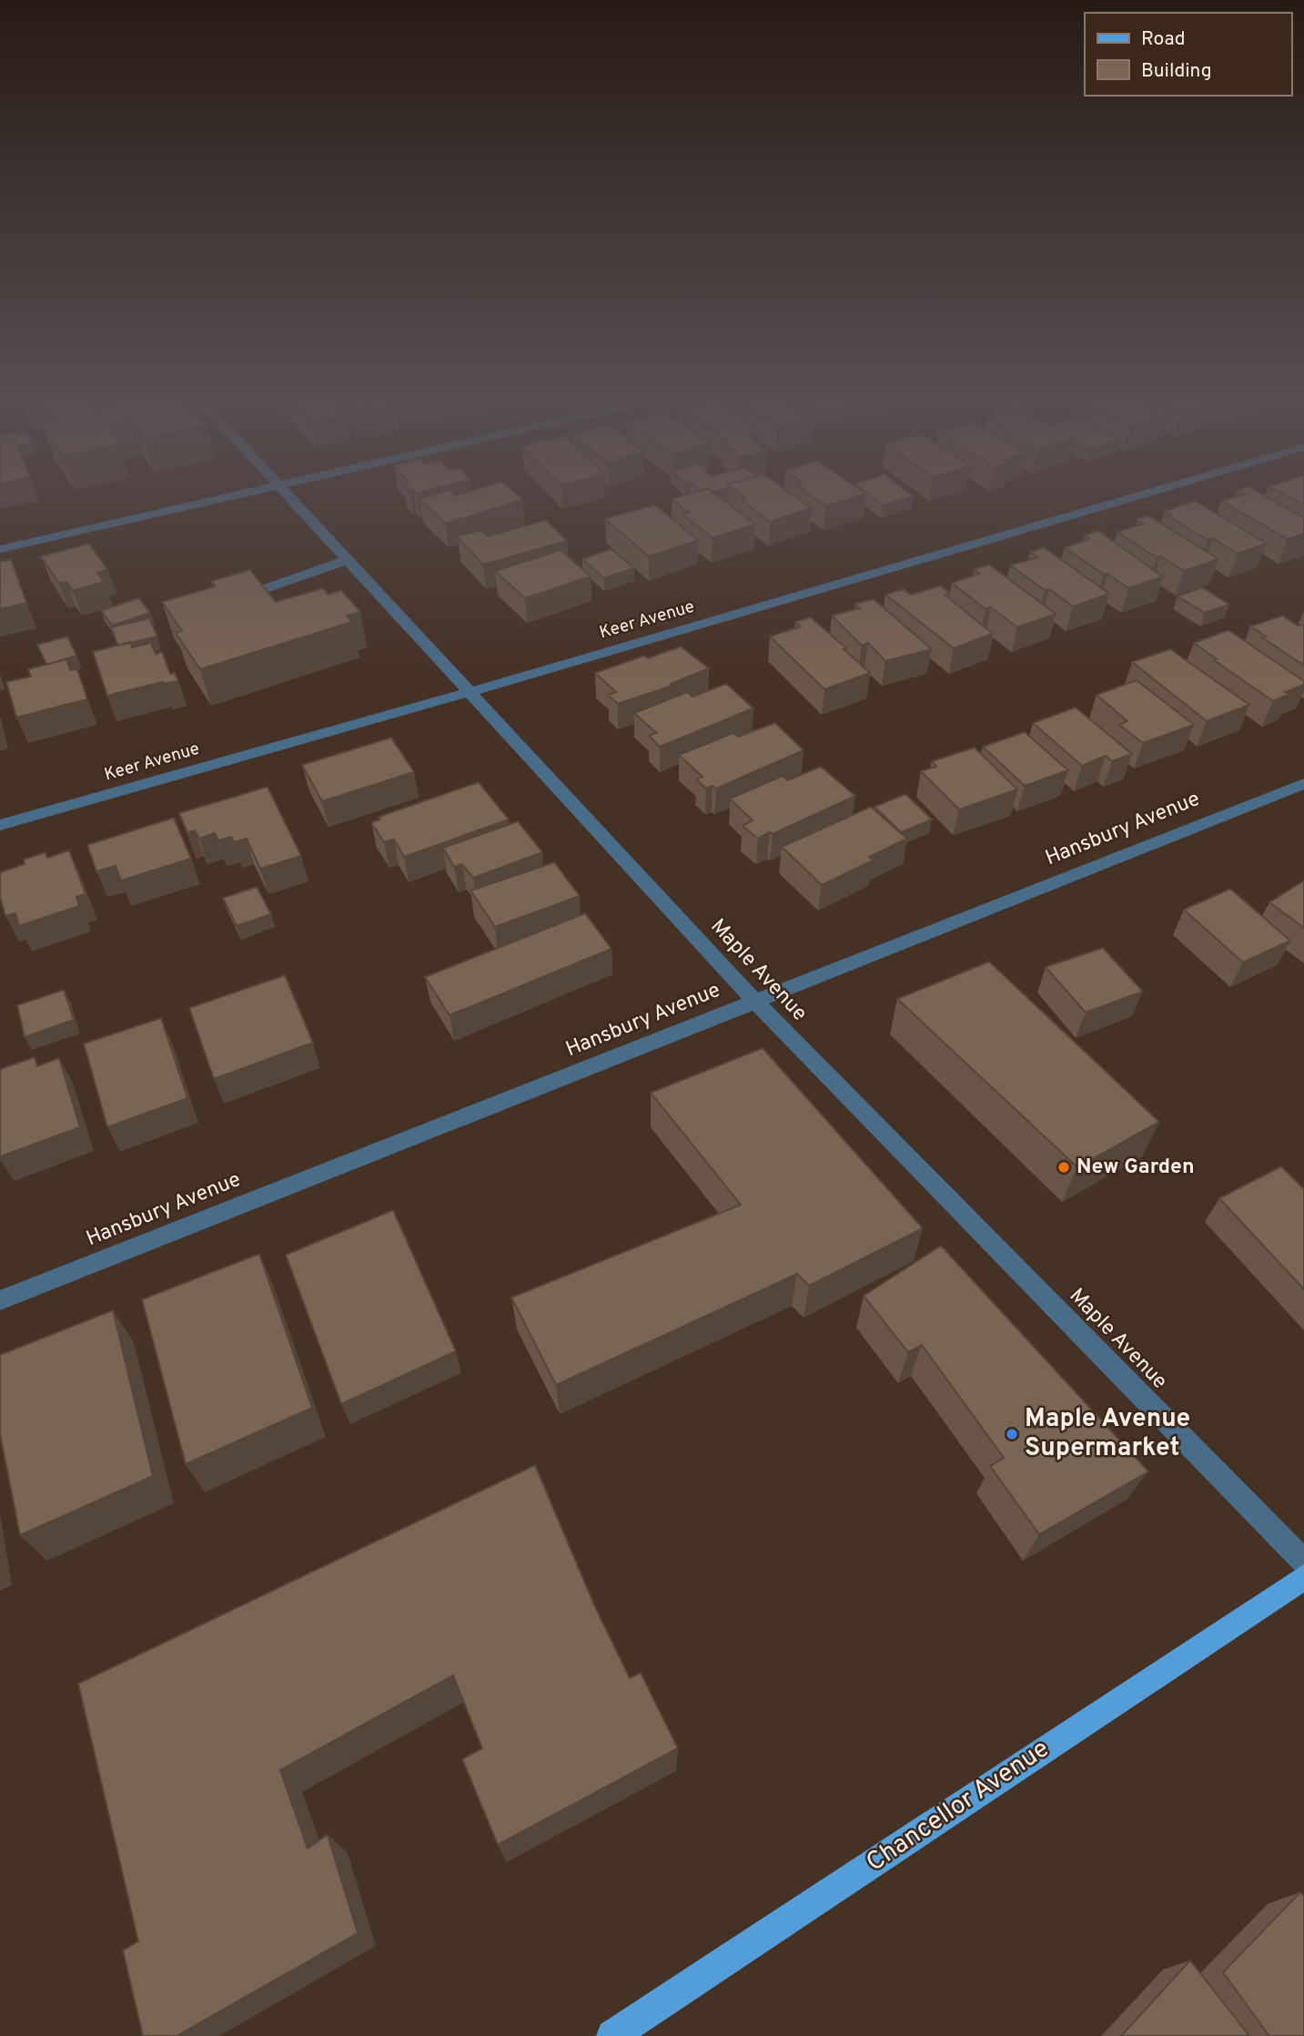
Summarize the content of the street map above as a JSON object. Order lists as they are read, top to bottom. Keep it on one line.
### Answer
{"streets":{"main road":["Chancellor Avenue"],"street":["Keer Avenue","Hansbury Avenue","Maple Avenue"]},"crossings":[["Keer Avenue","Maple Avenue"],["Hansbury Avenue","Maple Avenue"]],"places":["New Garden","Maple Avenue Supermarket"],"legend":["Road","Building"]}
